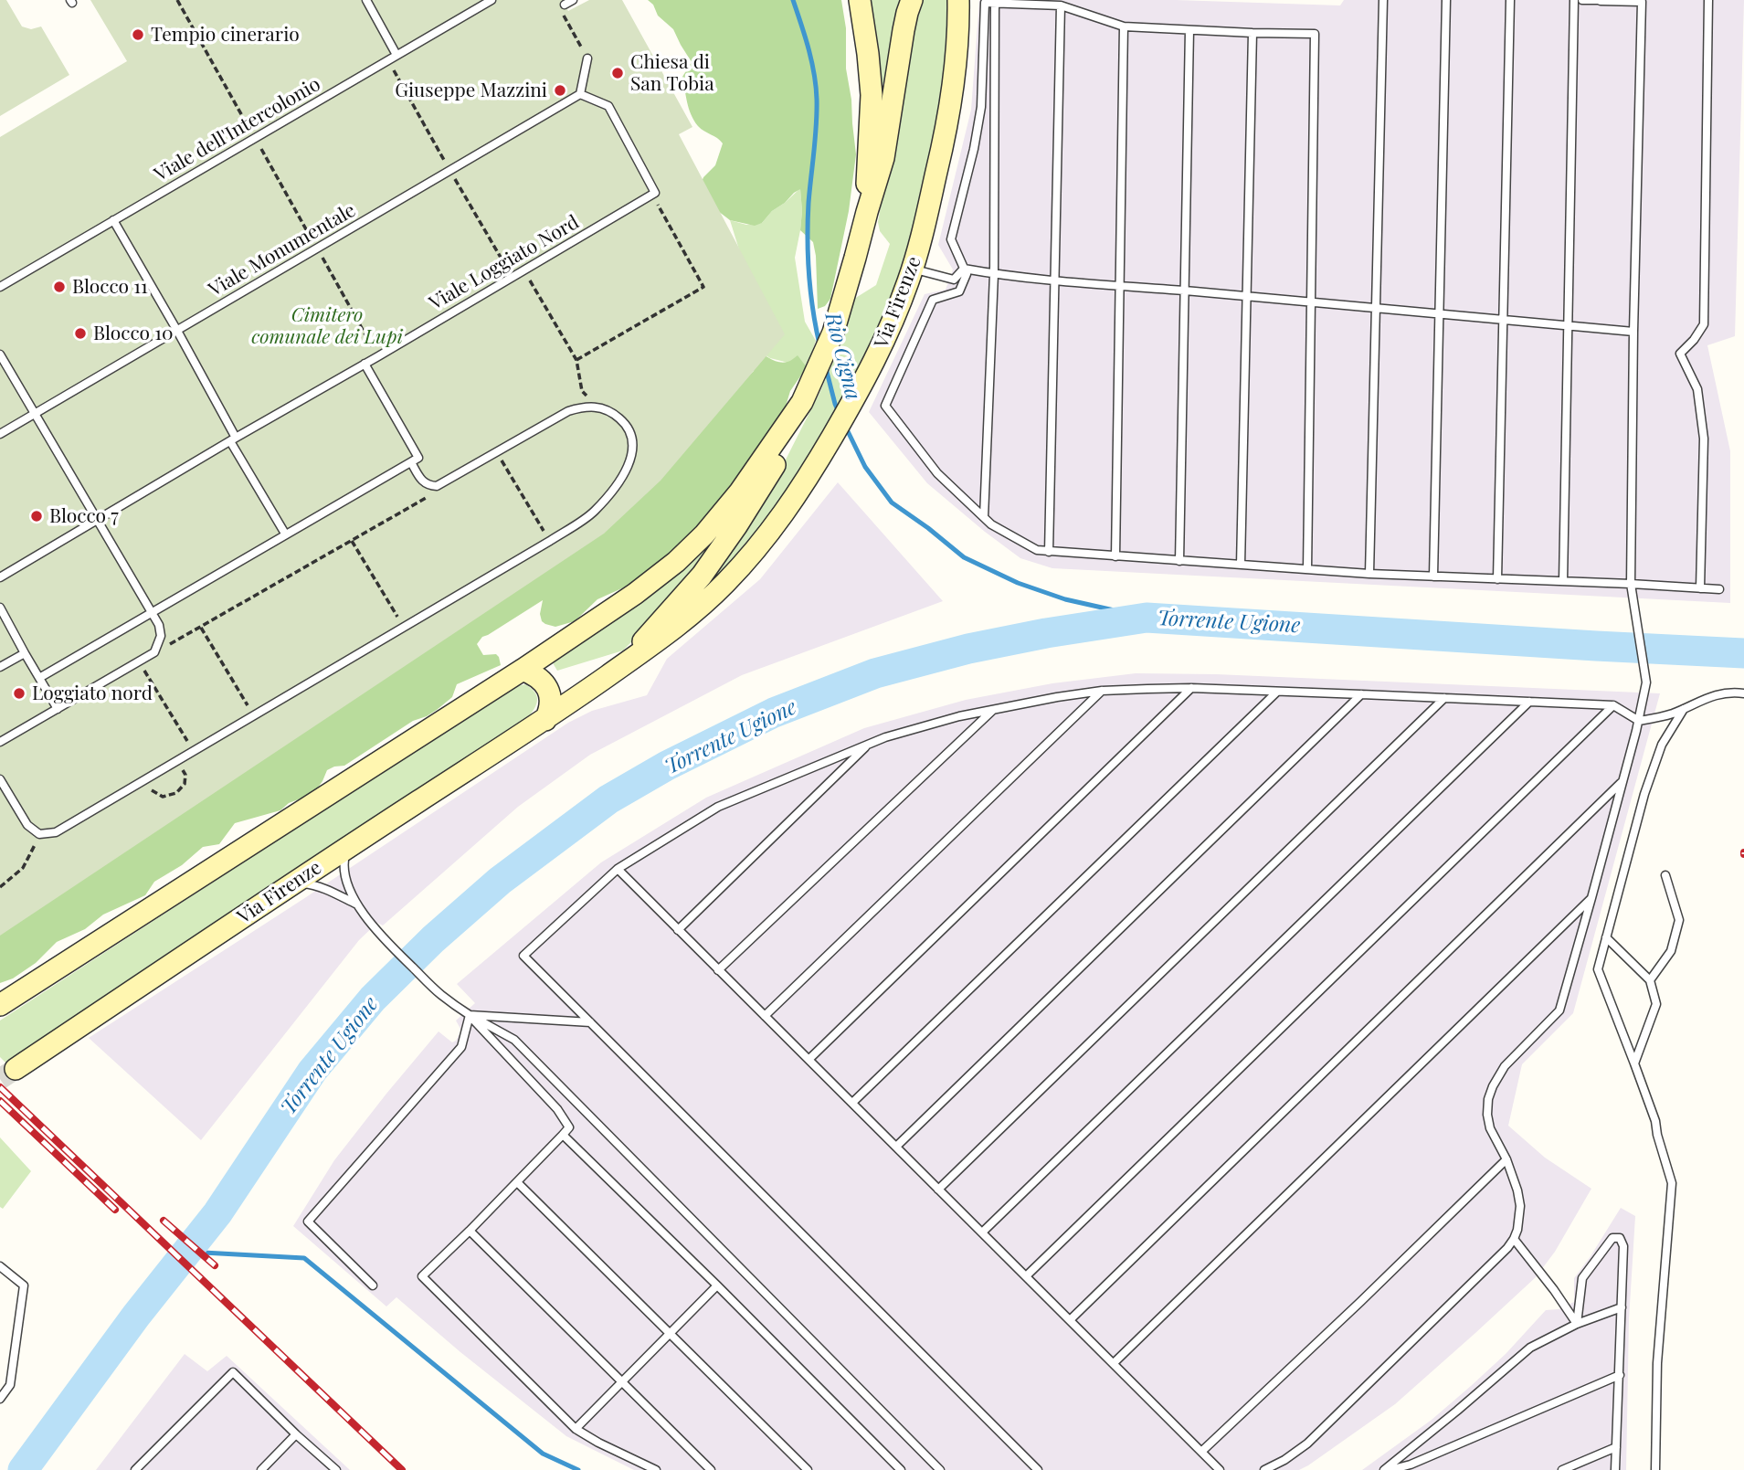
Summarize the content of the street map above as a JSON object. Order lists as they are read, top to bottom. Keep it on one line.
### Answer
{"streets":{"main road":["Via Firenze"],"lane":["Viale dell'Intercolonio","Viale Monumentale","Viale Loggiato Nord"]},"water":["Rio Cigna","Torrente Ugione"],"parks":["Cimitero comunale dei Lupi"],"places":["Tempio cinerario","Chiesa di San Tobia","Giuseppe Mazzini","Blocco 11","Blocco 10","Blocco 7","Loggiato nord"]}
